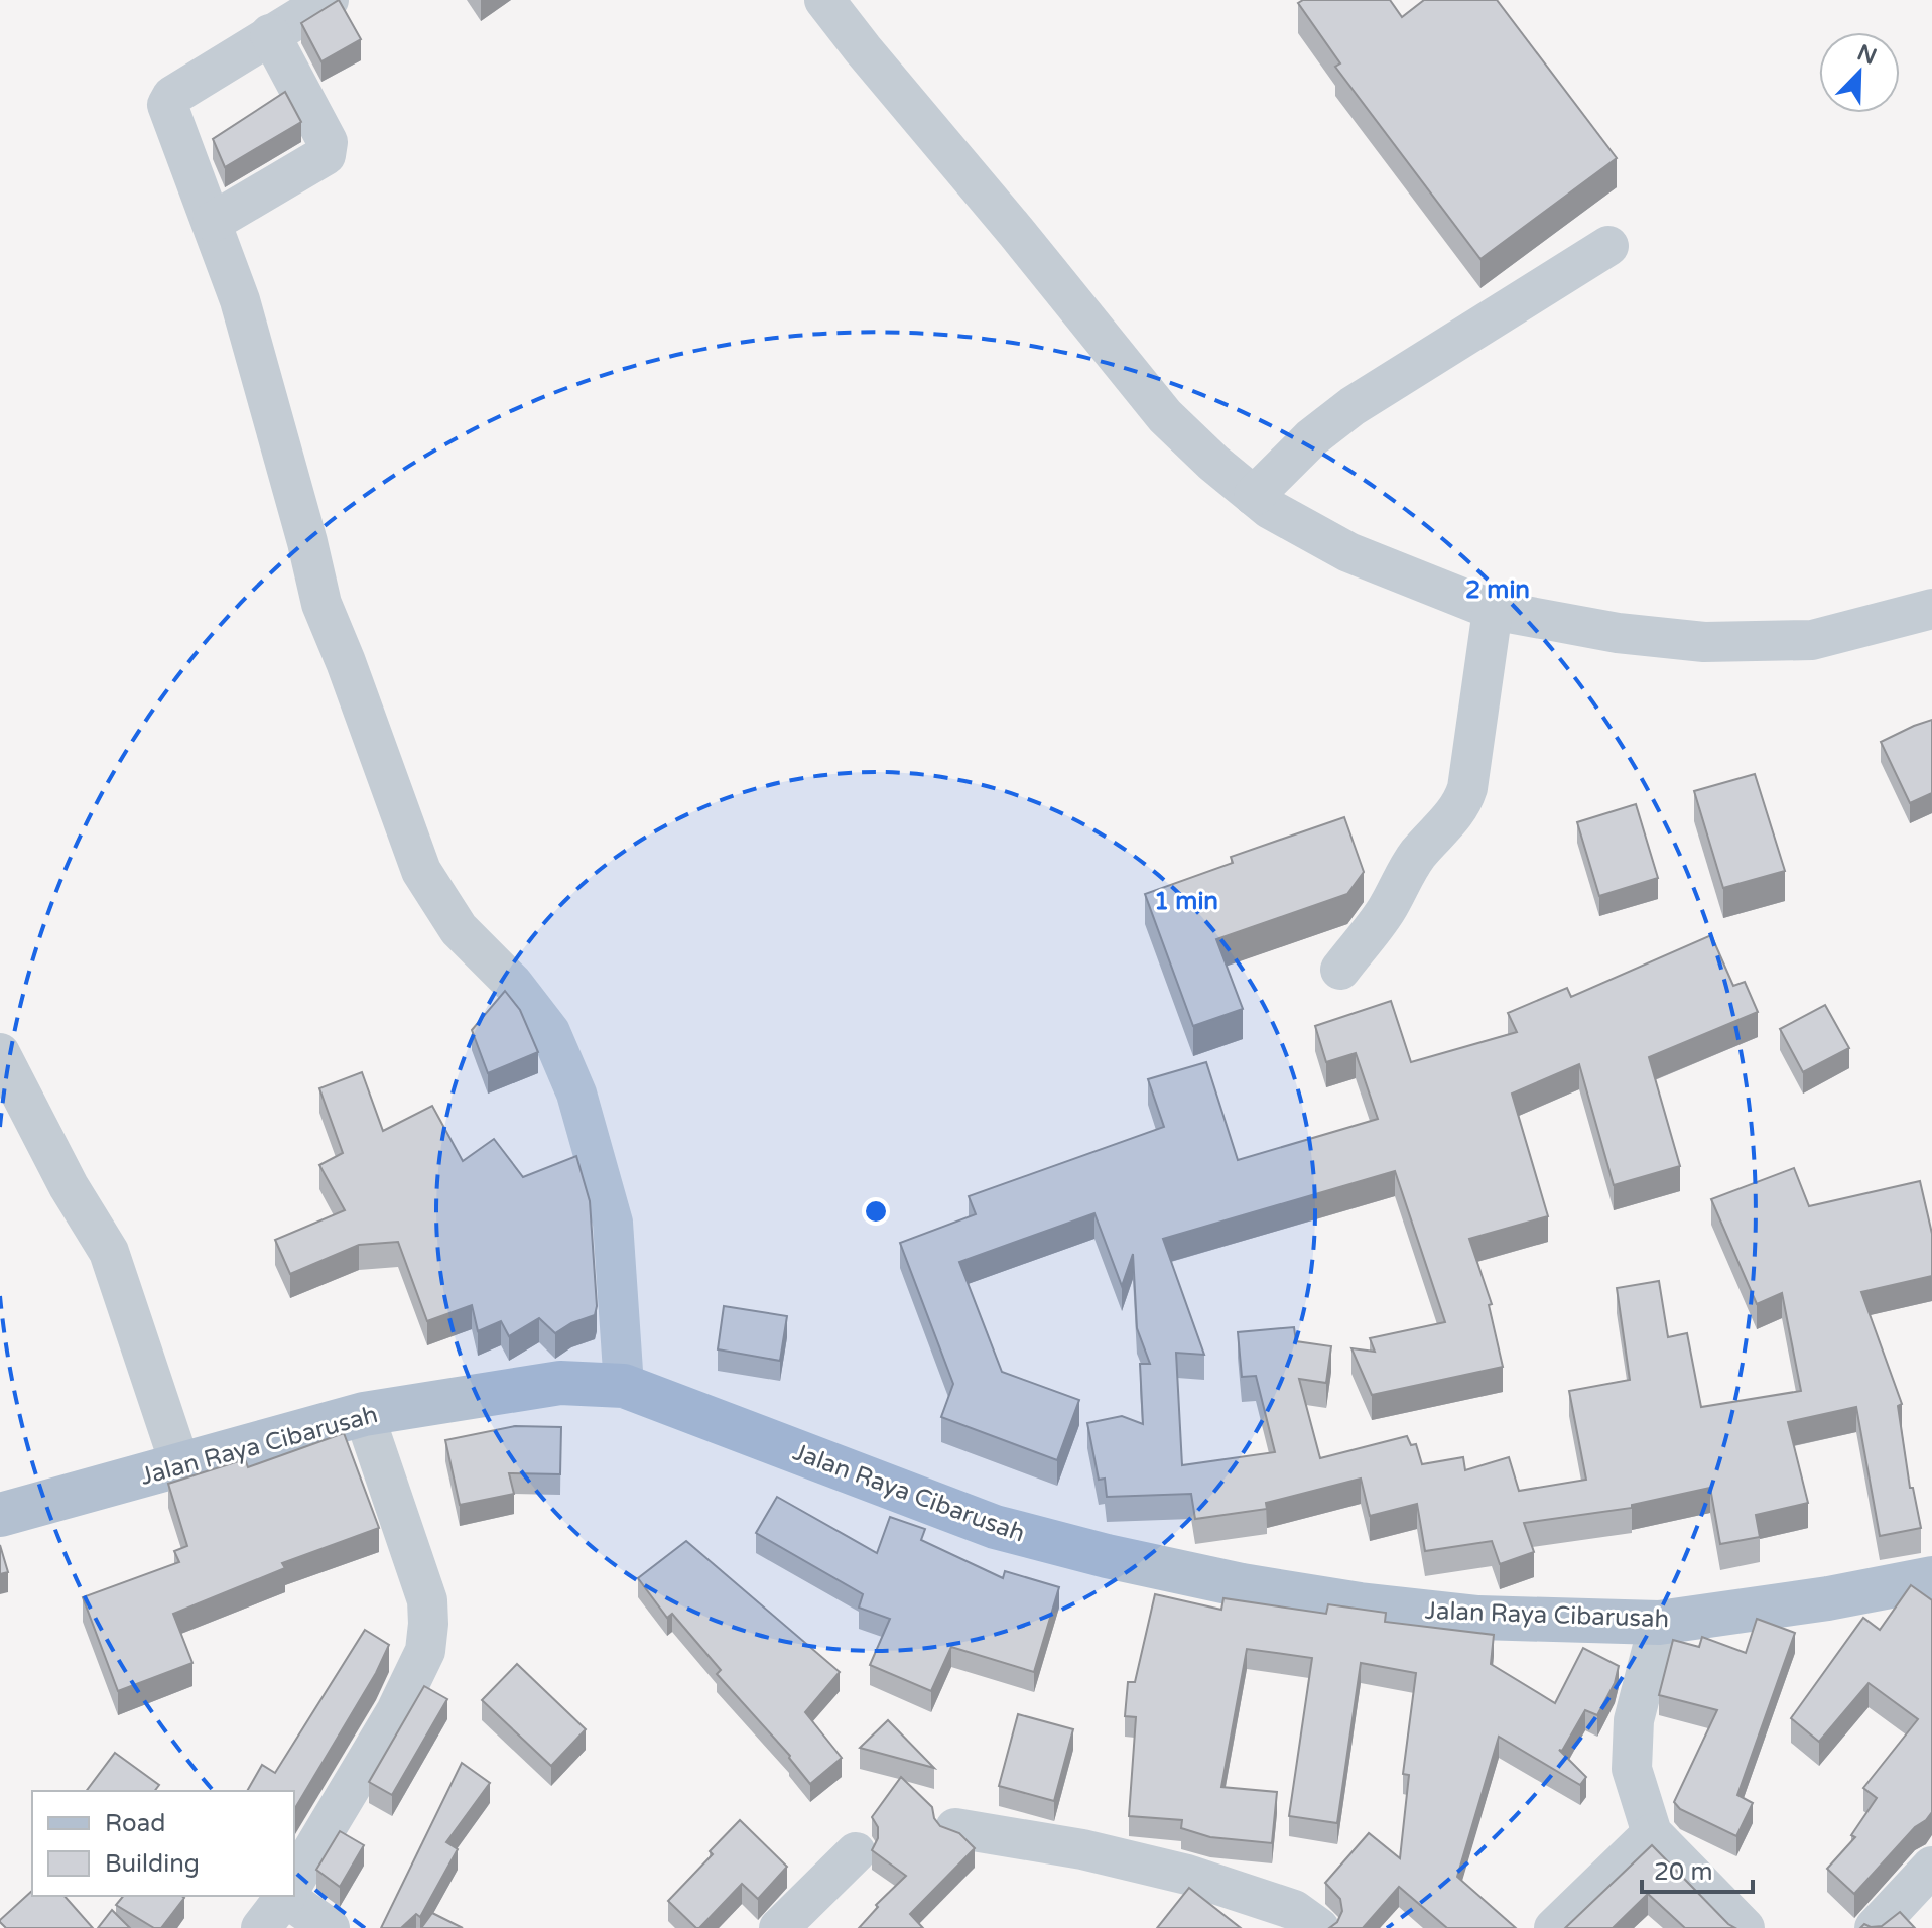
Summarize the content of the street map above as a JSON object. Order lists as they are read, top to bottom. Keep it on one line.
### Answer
{"streets":{"main road":["Jalan Raya Cibarusah"]},"legend":["Road","Building"],"scale_bar":"20 m","north":"top right","rings":["2 min","1 min"]}
